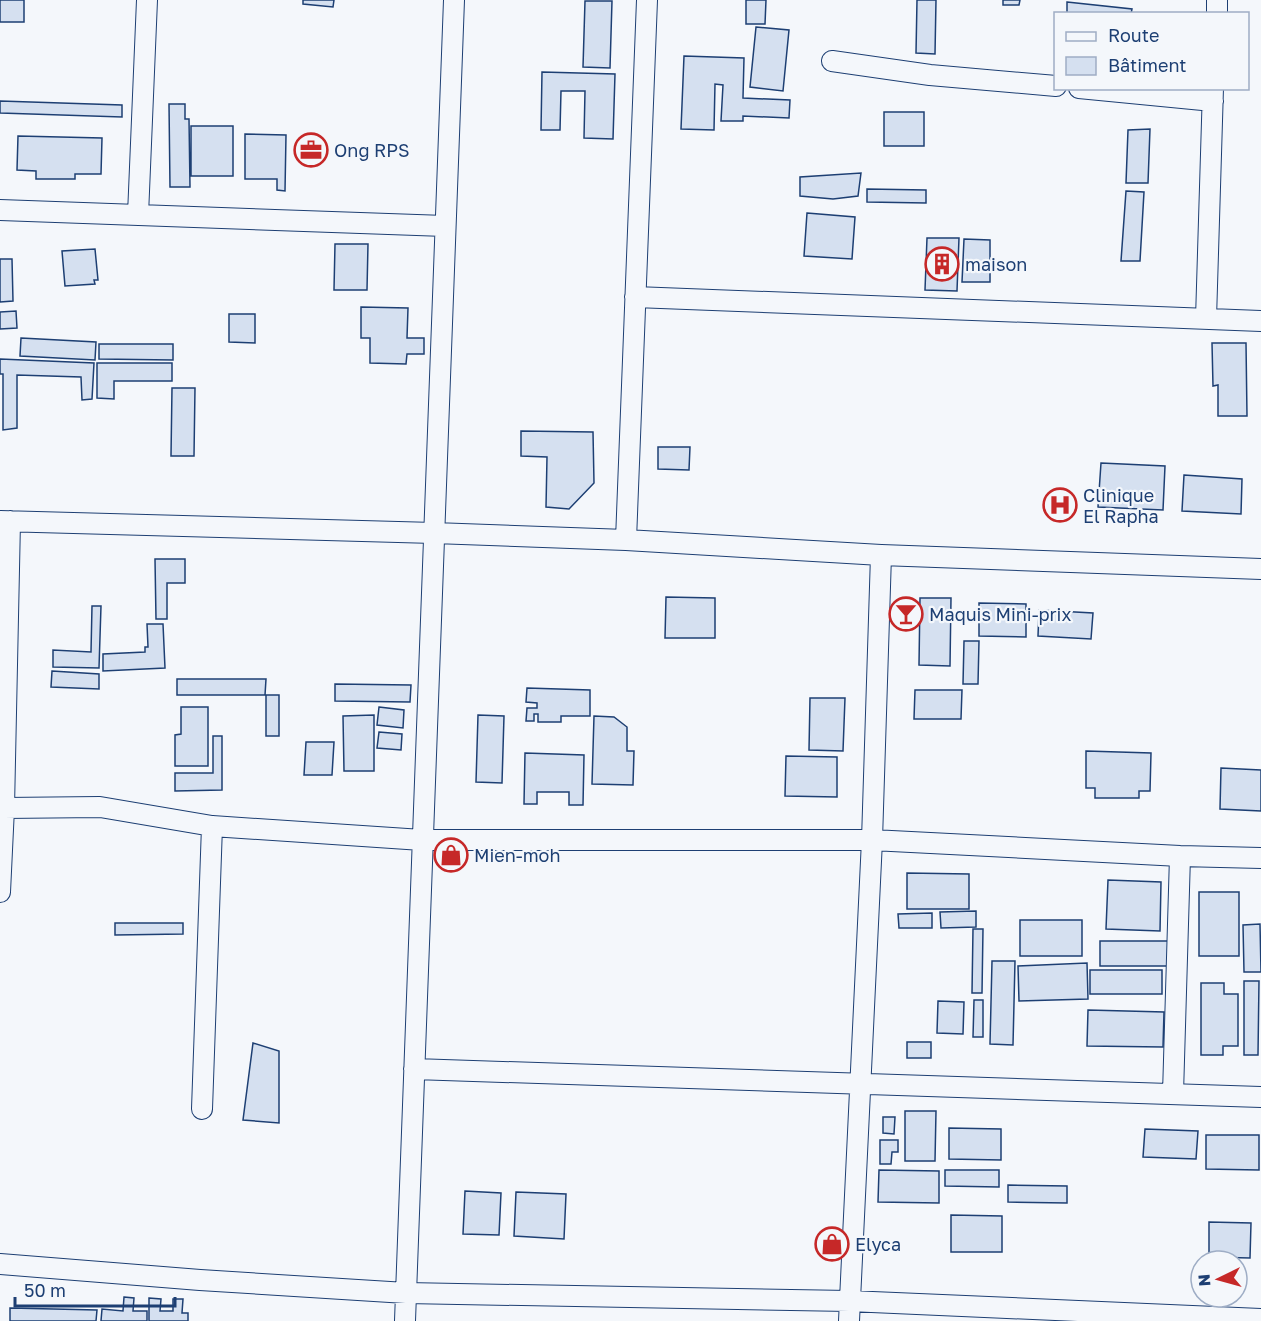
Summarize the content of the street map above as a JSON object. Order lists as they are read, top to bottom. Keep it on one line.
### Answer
{"places":{"office":["Ong RPS"],"building":["maison"],"hospital":["Clinique El Rapha"],"bar":["Maquis Mini-prix"],"shop":["Mien-moh","Elyca"]},"legend":["Route","Bâtiment"],"scale_bar":"50 m","north":"left"}
